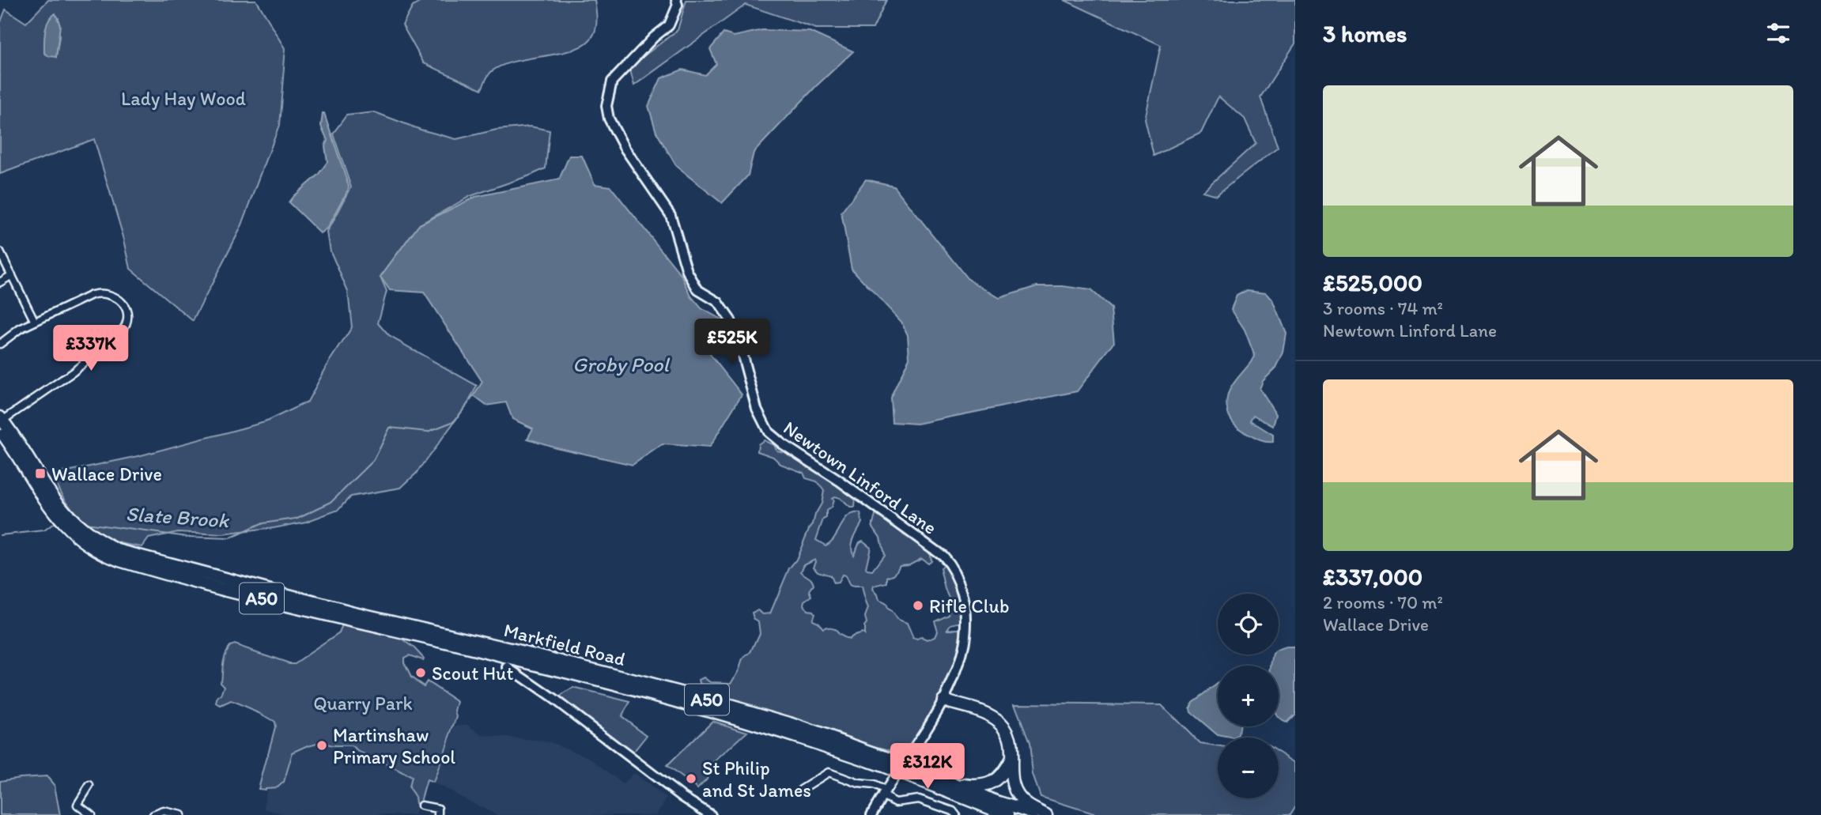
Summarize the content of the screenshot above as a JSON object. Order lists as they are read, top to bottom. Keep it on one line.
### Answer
{"streets":{"highway":["A50","Markfield Road"],"street":["Newtown Linford Lane"]},"water":["Groby Pool","Slate Brook"],"parks":["Lady Hay Wood","Quarry Park"],"places":{"transit":["Wallace Drive"],"other":["Rifle Club","Scout Hut","Martinshaw Primary School","St Philip and St James"]},"page":{"heading":"3 homes","list":[{"name":"£525,000","note":"3 rooms · 74 m² · Newtown Linford Lane"},{"name":"£337,000","note":"2 rooms · 70 m² · Wallace Drive"}],"price":["£525K","£337K","£312K"],"map_buttons":["+","−"]}}
